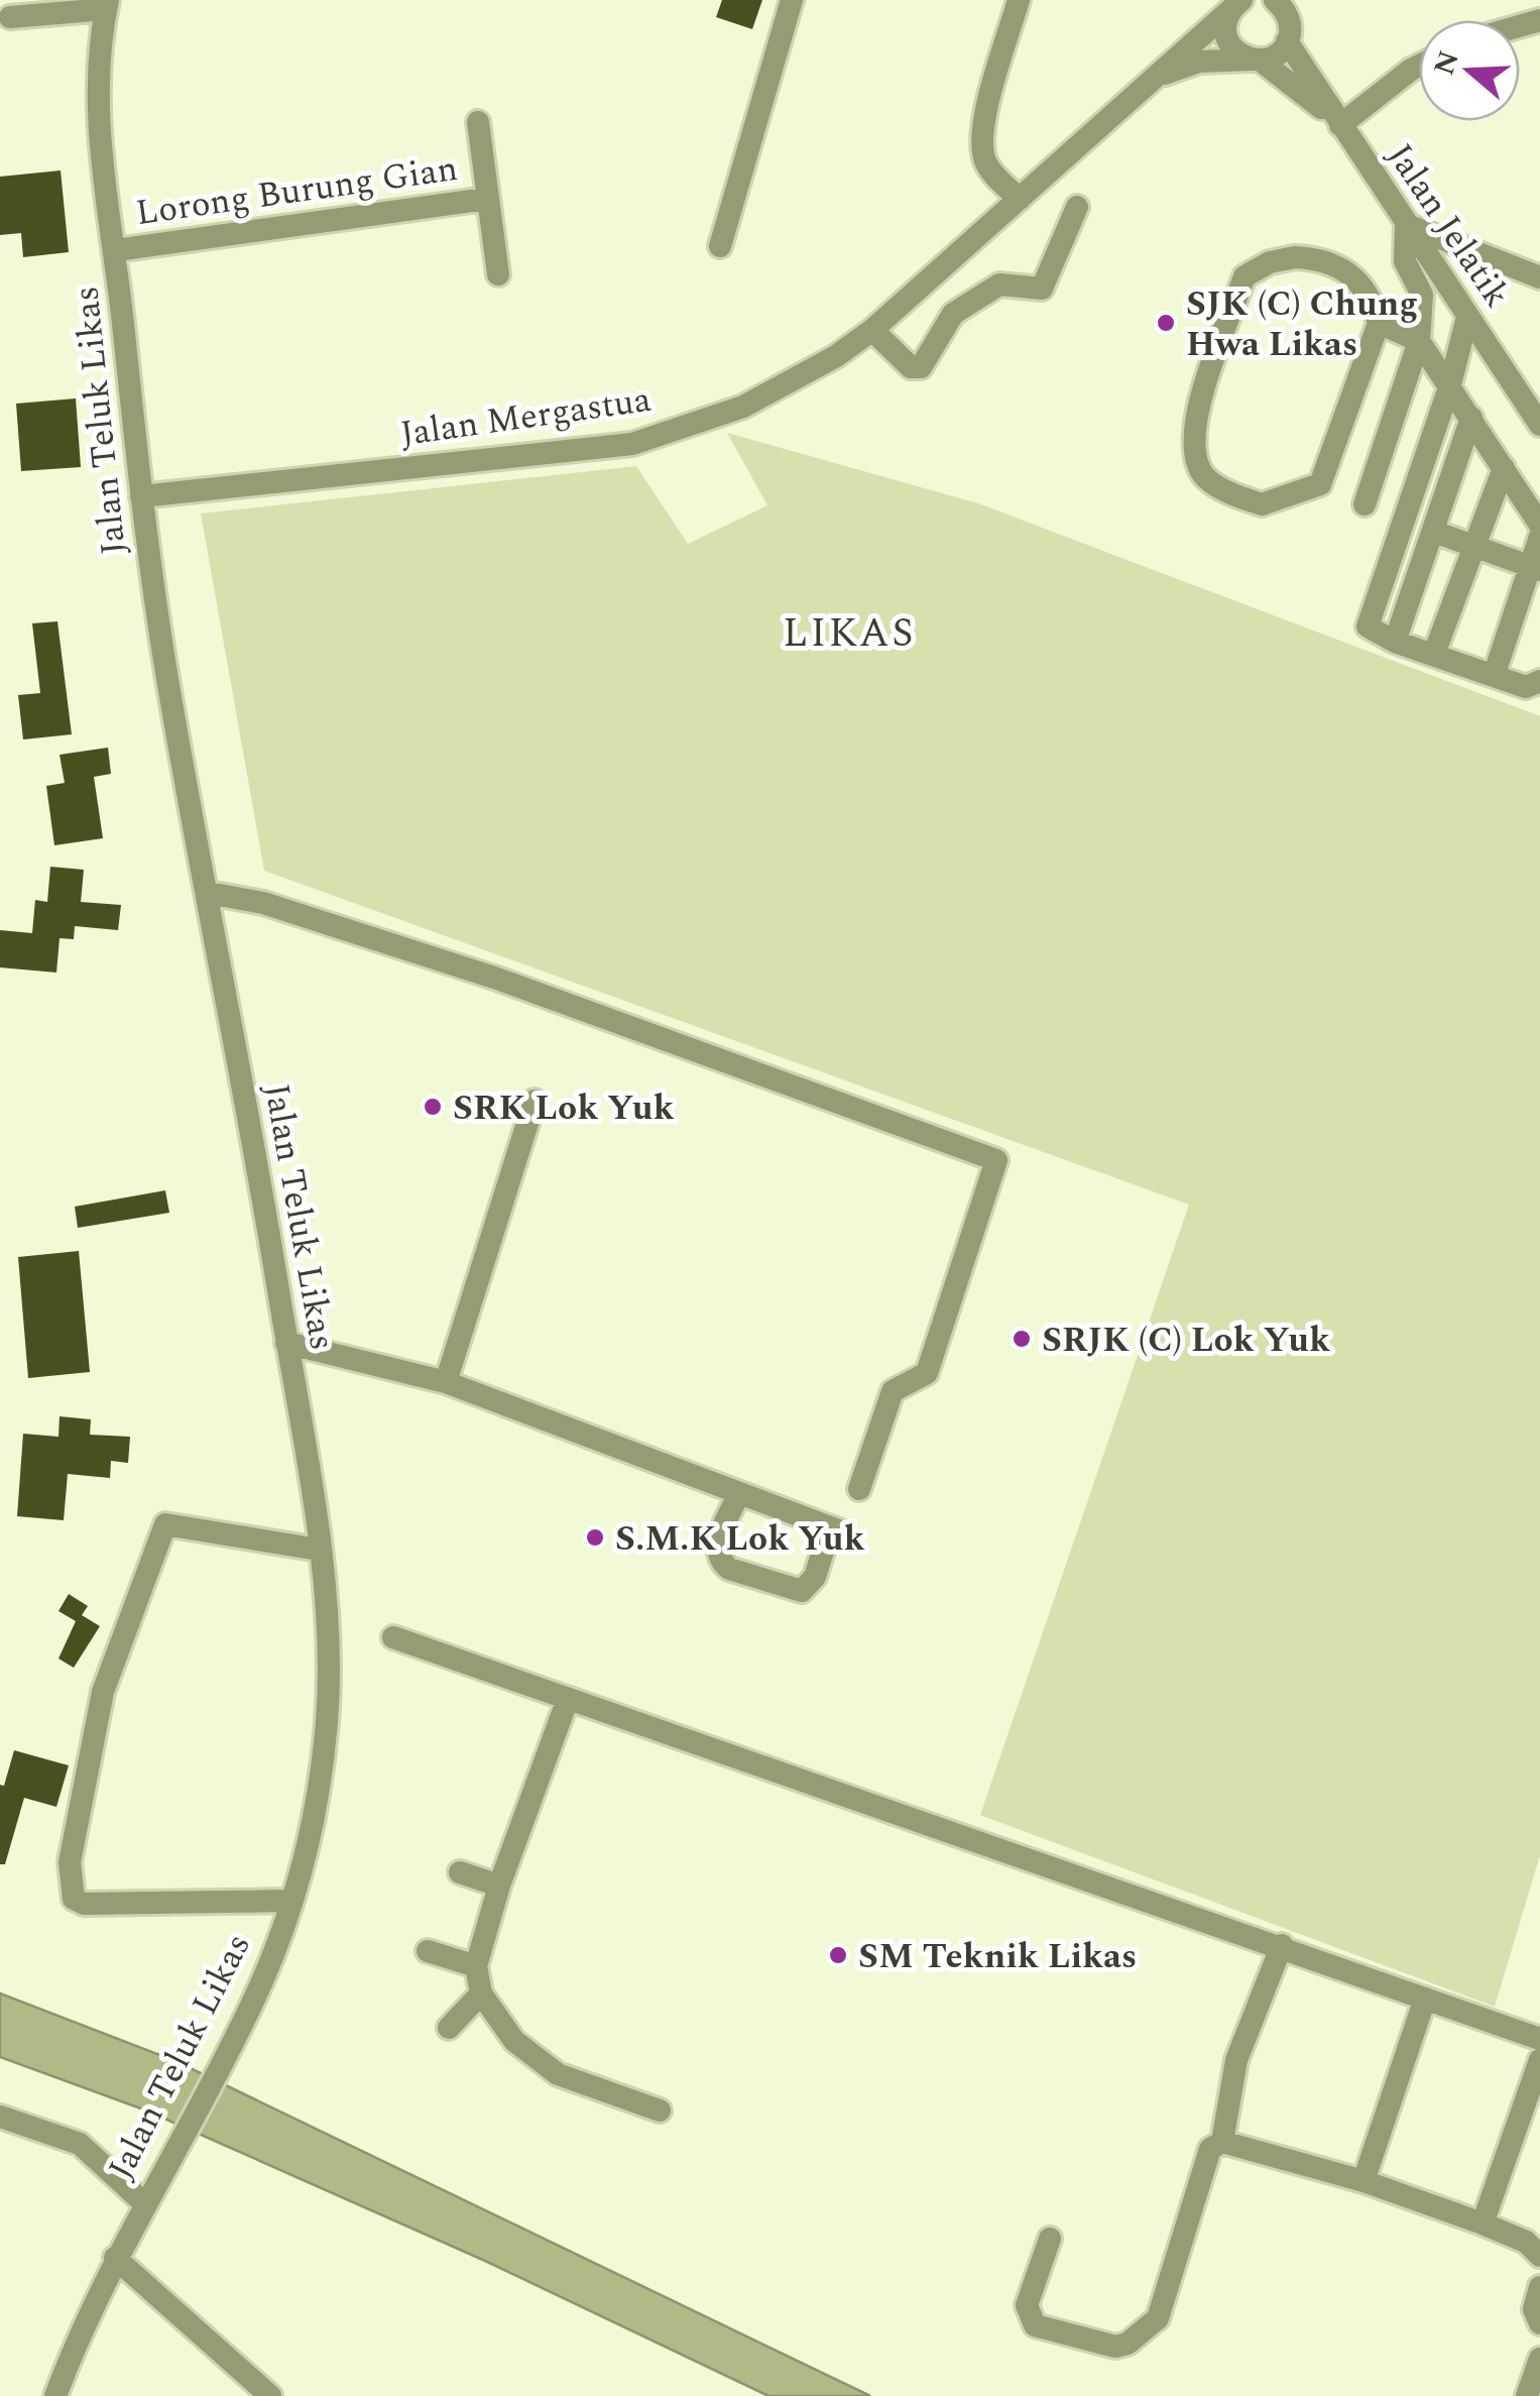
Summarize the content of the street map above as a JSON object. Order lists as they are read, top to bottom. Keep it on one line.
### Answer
{"streets":{"street":["Lorong Burung Gian","Jalan Jelatik","Jalan Mergastua","Jalan Teluk Likas"]},"crossings":[["Lorong Burung Gian","Jalan Teluk Likas"],["Jalan Jelatik","Jalan Mergastua"],["Jalan Mergastua","Jalan Teluk Likas"]],"districts":["LIKAS"],"places":["SJK (C) Chung Hwa Likas","SRK Lok Yuk","SRJK (C) Lok Yuk","S.M.K Lok Yuk","SM Teknik Likas"],"north":"left"}
